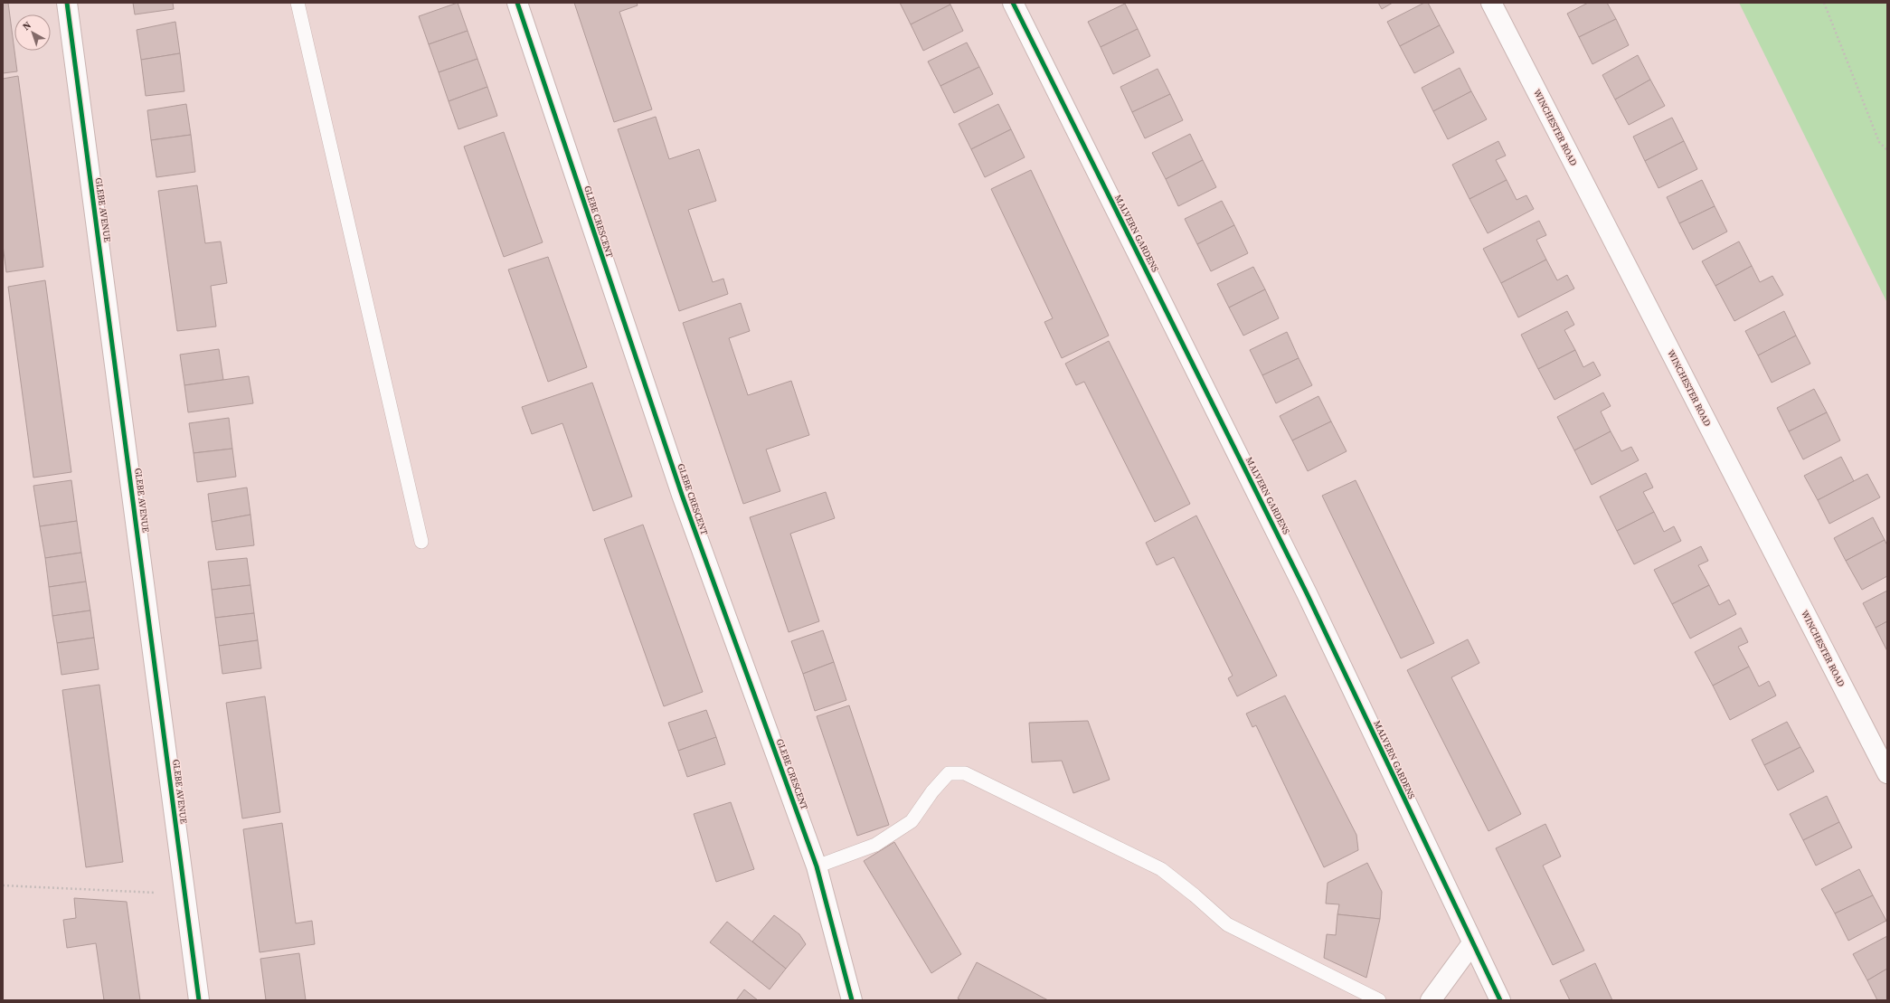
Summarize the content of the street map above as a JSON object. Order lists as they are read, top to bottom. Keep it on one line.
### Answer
{"streets":{"street":["WINCHESTER ROAD","GLEBE AVENUE","GLEBE CRESCENT","MALVERN GARDENS"]},"north":"top left"}
